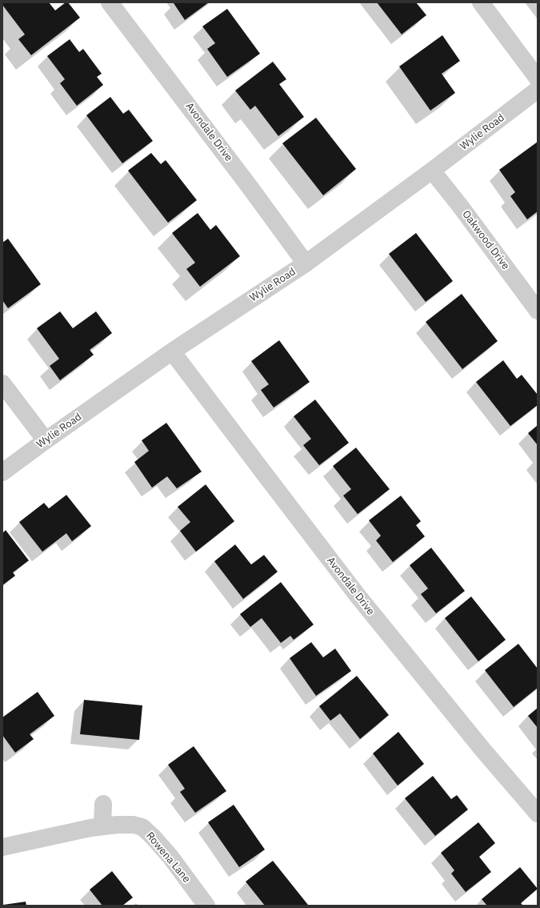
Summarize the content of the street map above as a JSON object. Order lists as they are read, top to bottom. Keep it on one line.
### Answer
{"streets":{"street":["Avondale Drive","Wylie Road","Oakwood Drive","Rowena Lane"]},"crossings":[["Avondale Drive","Wylie Road"],["Wylie Road","Oakwood Drive"]]}
